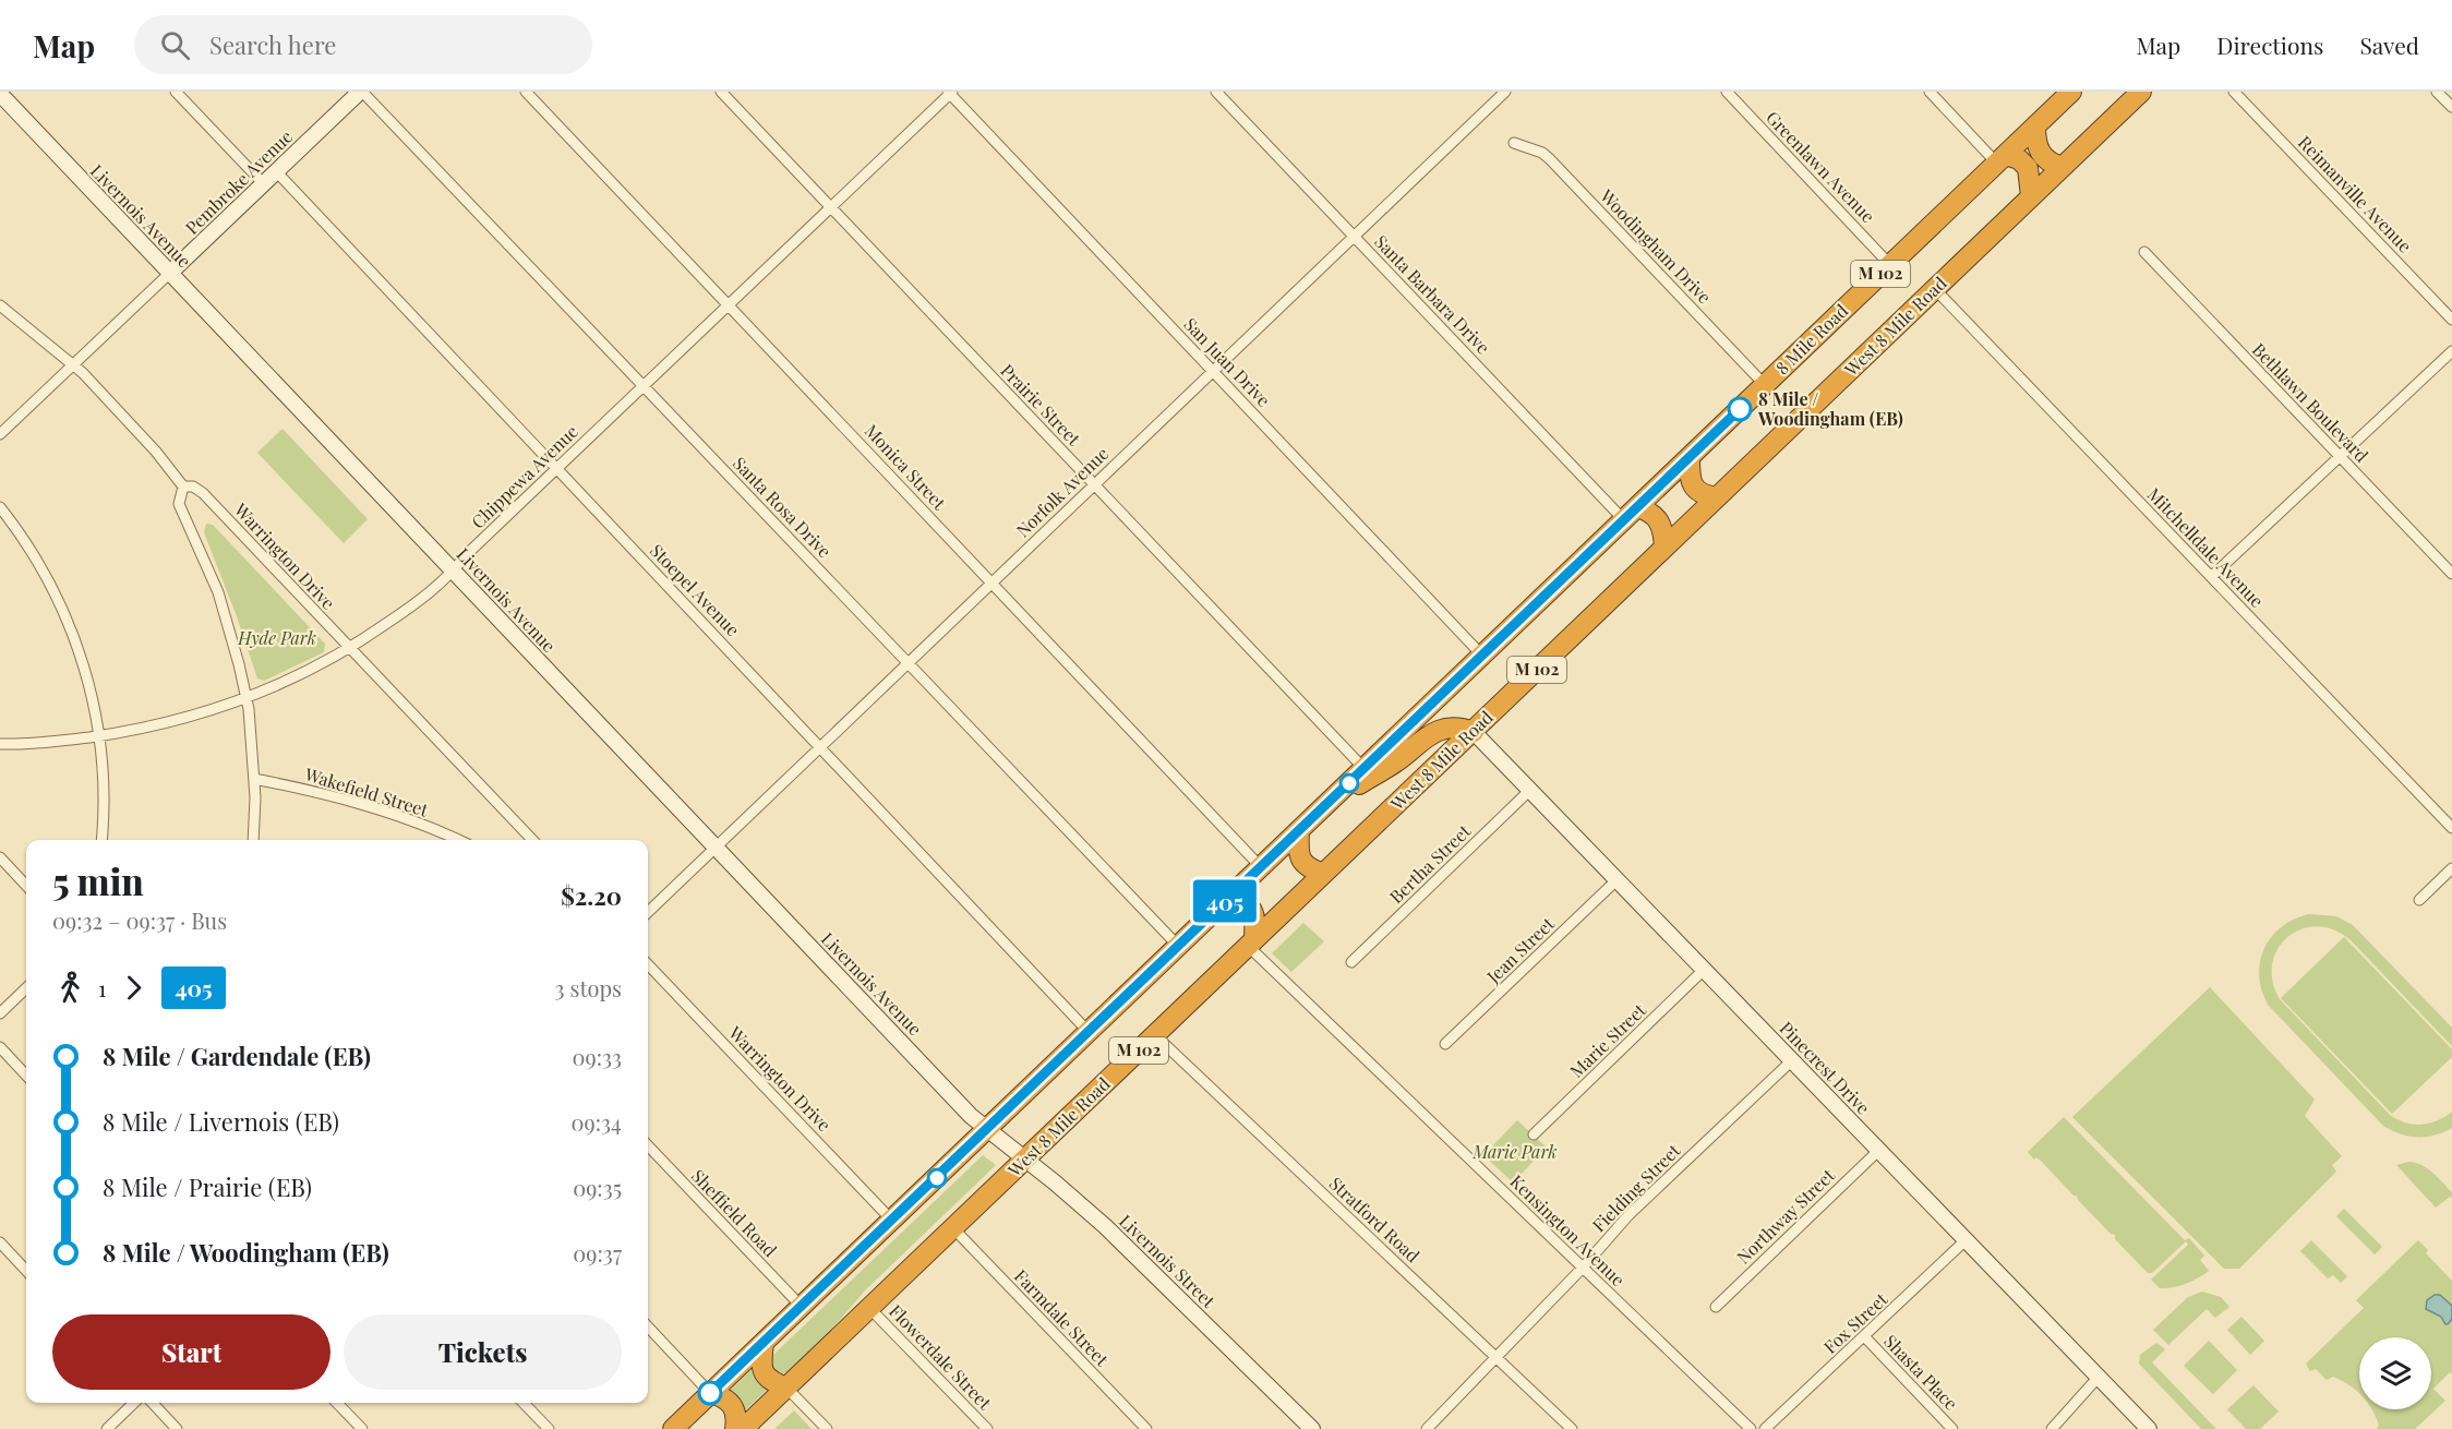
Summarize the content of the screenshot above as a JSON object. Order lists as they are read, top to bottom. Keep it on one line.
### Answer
{"streets":{"highway":["M 102","West 8 Mile Road","8 Mile Road"],"street":["Greenlawn Avenue","Pembroke Avenue","Reimanville Avenue","Livernois Avenue","Woodingham Drive","Santa Barbara Drive","San Juan Drive","Bethlawn Boulevard","Prairie Street","Monica Street","Chippewa Avenue","Norfolk Avenue","Santa Rosa Drive","Mitchelldale Avenue","Warrington Drive","Stoepel Avenue","Wakefield Street","Bertha Street","Jean Street","Marie Street","Pinecrest Drive","Fielding Street","Sheffield Road","Northway Street","Stratford Road","Kensington Avenue","Livernois Street","Farmdale Street","Fox Street","Flowerdale Street","Shasta Place"]},"crossings":[["Greenlawn Avenue","8 Mile Road"],["Pembroke Avenue","Livernois Avenue"],["Pembroke Avenue","Santa Rosa Drive"],["Pembroke Avenue","Warrington Drive"],["Pembroke Avenue","Stoepel Avenue"],["Livernois Avenue","8 Mile Road"],["Livernois Avenue","Chippewa Avenue"],["Livernois Avenue","Norfolk Avenue"],["Livernois Avenue","Livernois Street"],["Woodingham Drive","8 Mile Road"],["Santa Barbara Drive","8 Mile Road"],["Santa Barbara Drive","Norfolk Avenue"],["West 8 Mile Road","Mitchelldale Avenue"],["West 8 Mile Road","Pinecrest Drive"],["West 8 Mile Road","Stratford Road"],["West 8 Mile Road","Kensington Avenue"],["West 8 Mile Road","Livernois Street"],["West 8 Mile Road","Farmdale Street"],["West 8 Mile Road","Flowerdale Street"],["8 Mile Road","San Juan Drive"],["8 Mile Road","Prairie Street"],["8 Mile Road","Monica Street"],["8 Mile Road","Santa Rosa Drive"],["8 Mile Road","Warrington Drive"],["8 Mile Road","Stoepel Avenue"],["8 Mile Road","Sheffield Road"],["8 Mile Road","Livernois Street"],["San Juan Drive","Chippewa Avenue"],["San Juan Drive","Norfolk Avenue"],["Prairie Street","Chippewa Avenue"],["Prairie Street","Norfolk Avenue"],["Monica Street","Chippewa Avenue"],["Monica Street","Norfolk Avenue"],["Chippewa Avenue","Santa Rosa Drive"],["Chippewa Avenue","Warrington Drive"],["Chippewa Avenue","Stoepel Avenue"],["Norfolk Avenue","Santa Rosa Drive"],["Norfolk Avenue","Stoepel Avenue"],["Bertha Street","Pinecrest Drive"],["Jean Street","Pinecrest Drive"],["Marie Street","Pinecrest Drive"],["Pinecrest Drive","Fielding Street"],["Pinecrest Drive","Northway Street"],["Pinecrest Drive","Fox Street"],["Fielding Street","Stratford Road"],["Fielding Street","Kensington Avenue"],["Fox Street","Shasta Place"]],"parks":["Hyde Park","Marie Park"],"places":["8 Mile / Woodingham (EB)"],"lines":["bus line 405"],"page":{"header":"Map","search":"Search here","nav":["Map","Directions","Saved"],"on_map":"405","heading":["5 min","09:32 – 09:37 · Bus","$2.20"],"legs":["1","405","3 stops"],"list":[{"name":"8 Mile / Gardendale (EB)","value":"09:33"},{"name":"8 Mile / Livernois (EB)","value":"09:34"},{"name":"8 Mile / Prairie (EB)","value":"09:35"},{"name":"8 Mile / Woodingham (EB)","value":"09:37"}],"buttons":["Start","Tickets"]}}
